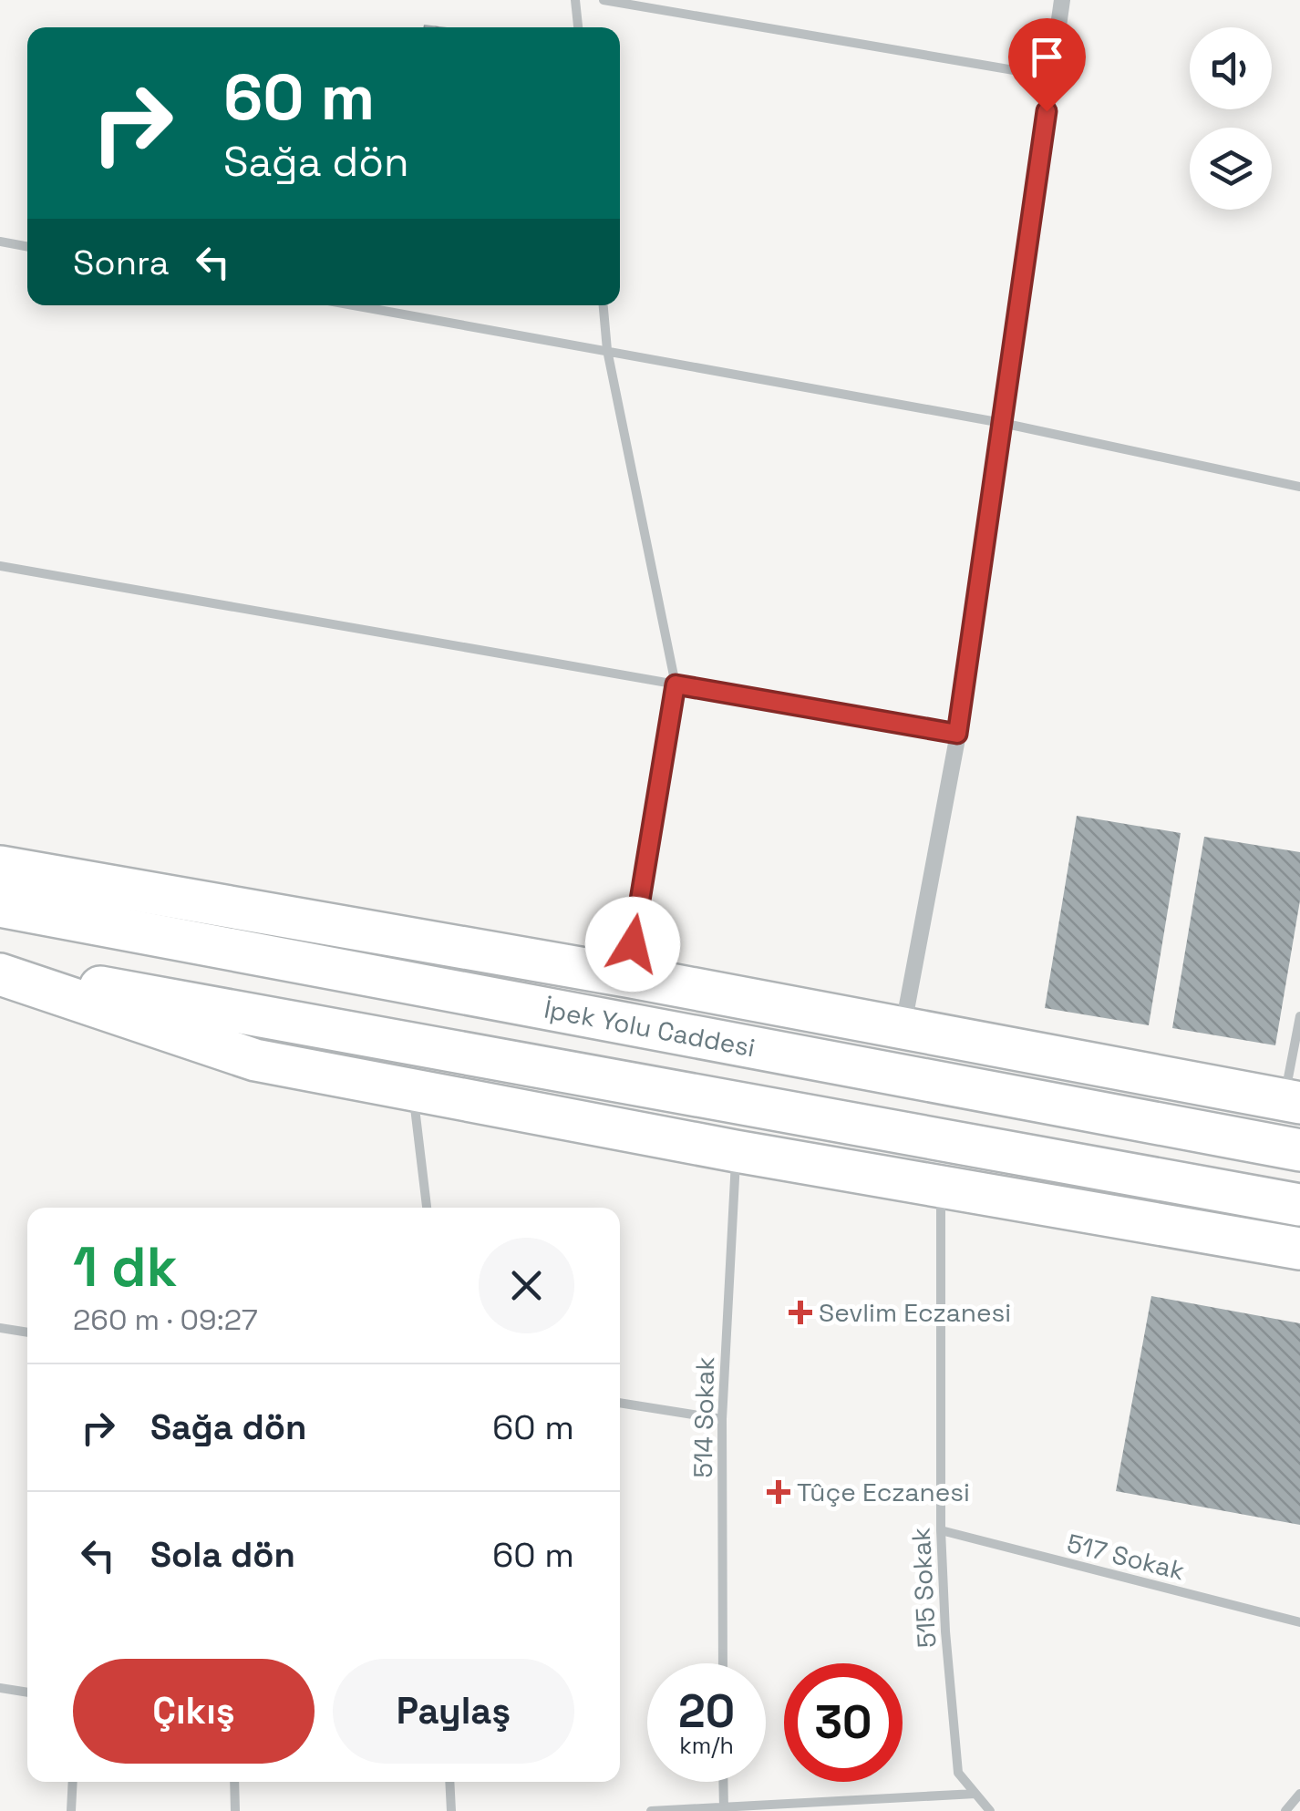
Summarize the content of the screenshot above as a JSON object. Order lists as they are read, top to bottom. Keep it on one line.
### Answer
{"streets":{"highway":["İpek Yolu Caddesi"],"street":["514 Sokak","517 Sokak","515 Sokak"]},"crossings":[["517 Sokak","515 Sokak"]],"places":{"health":["Sevlim Eczanesi","Tûçe Eczanesi"]},"page":{"turn":["60 m","Sağa dön"],"then":"Sonra","heading":["1 dk","260 m · 09:27"],"list":[{"name":"Sağa dön","value":"60 m"},{"name":"Sola dön","value":"60 m"}],"buttons":["Çıkış","Paylaş"],"speed":"20 km/h","limit":"30"}}
